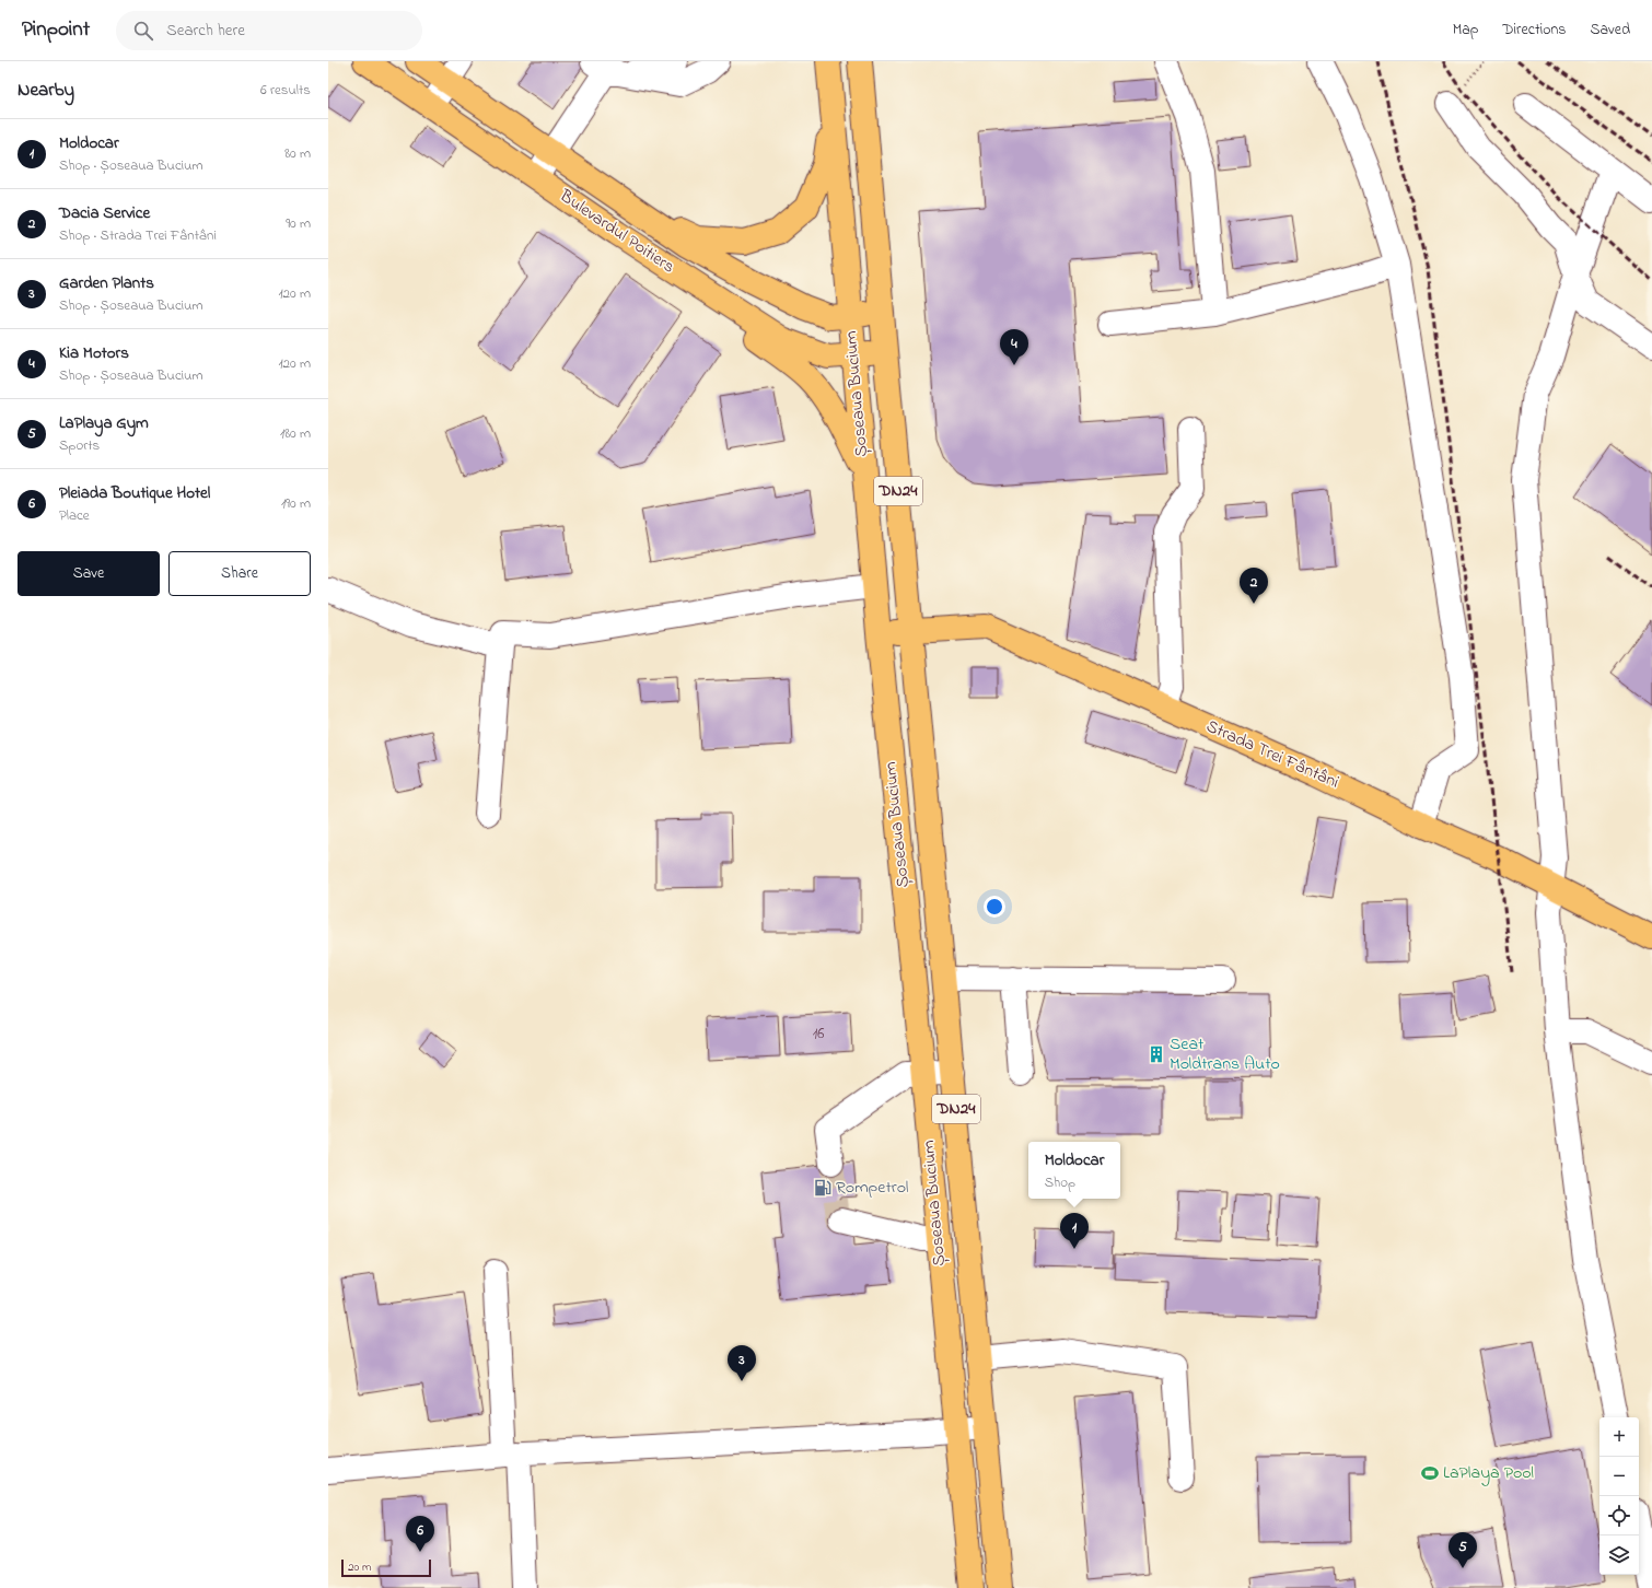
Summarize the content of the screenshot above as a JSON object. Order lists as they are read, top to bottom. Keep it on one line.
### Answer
{"streets":{"main road":["Bulevardul Poitiers","Șoseaua Bucium","DN24","Strada Trei Fântâni"]},"crossings":[["Bulevardul Poitiers","Șoseaua Bucium"],["Șoseaua Bucium","Strada Trei Fântâni"]],"places":{"building":["Seat Moldtrans Auto"],"fuel station":["Rompetrol"],"sports":["LaPlaya Pool"]},"house_numbers":["16"],"scale_bar":"20 m","page":{"header":"Pinpoint","search":"Search here","nav":["Map","Directions","Saved"],"heading":["Nearby","6 results"],"list":[{"mark":"1","name":"Moldocar","note":"Shop · Șoseaua Bucium","value":"80 m"},{"mark":"2","name":"Dacia Service","note":"Shop · Strada Trei Fântâni","value":"90 m"},{"mark":"3","name":"Garden Plants","note":"Shop · Șoseaua Bucium","value":"120 m"},{"mark":"4","name":"Kia Motors","note":"Shop · Șoseaua Bucium","value":"120 m"},{"mark":"5","name":"LaPlaya Gym","note":"Sports","value":"180 m"},{"mark":"6","name":"Pleiada Boutique Hotel","note":"Place","value":"190 m"}],"pins":["4","2","1","3","6","5"],"buttons":["Save","Share"],"popup":["Moldocar","Shop"],"map_buttons":["+","−"],"scale":"20 m"}}
